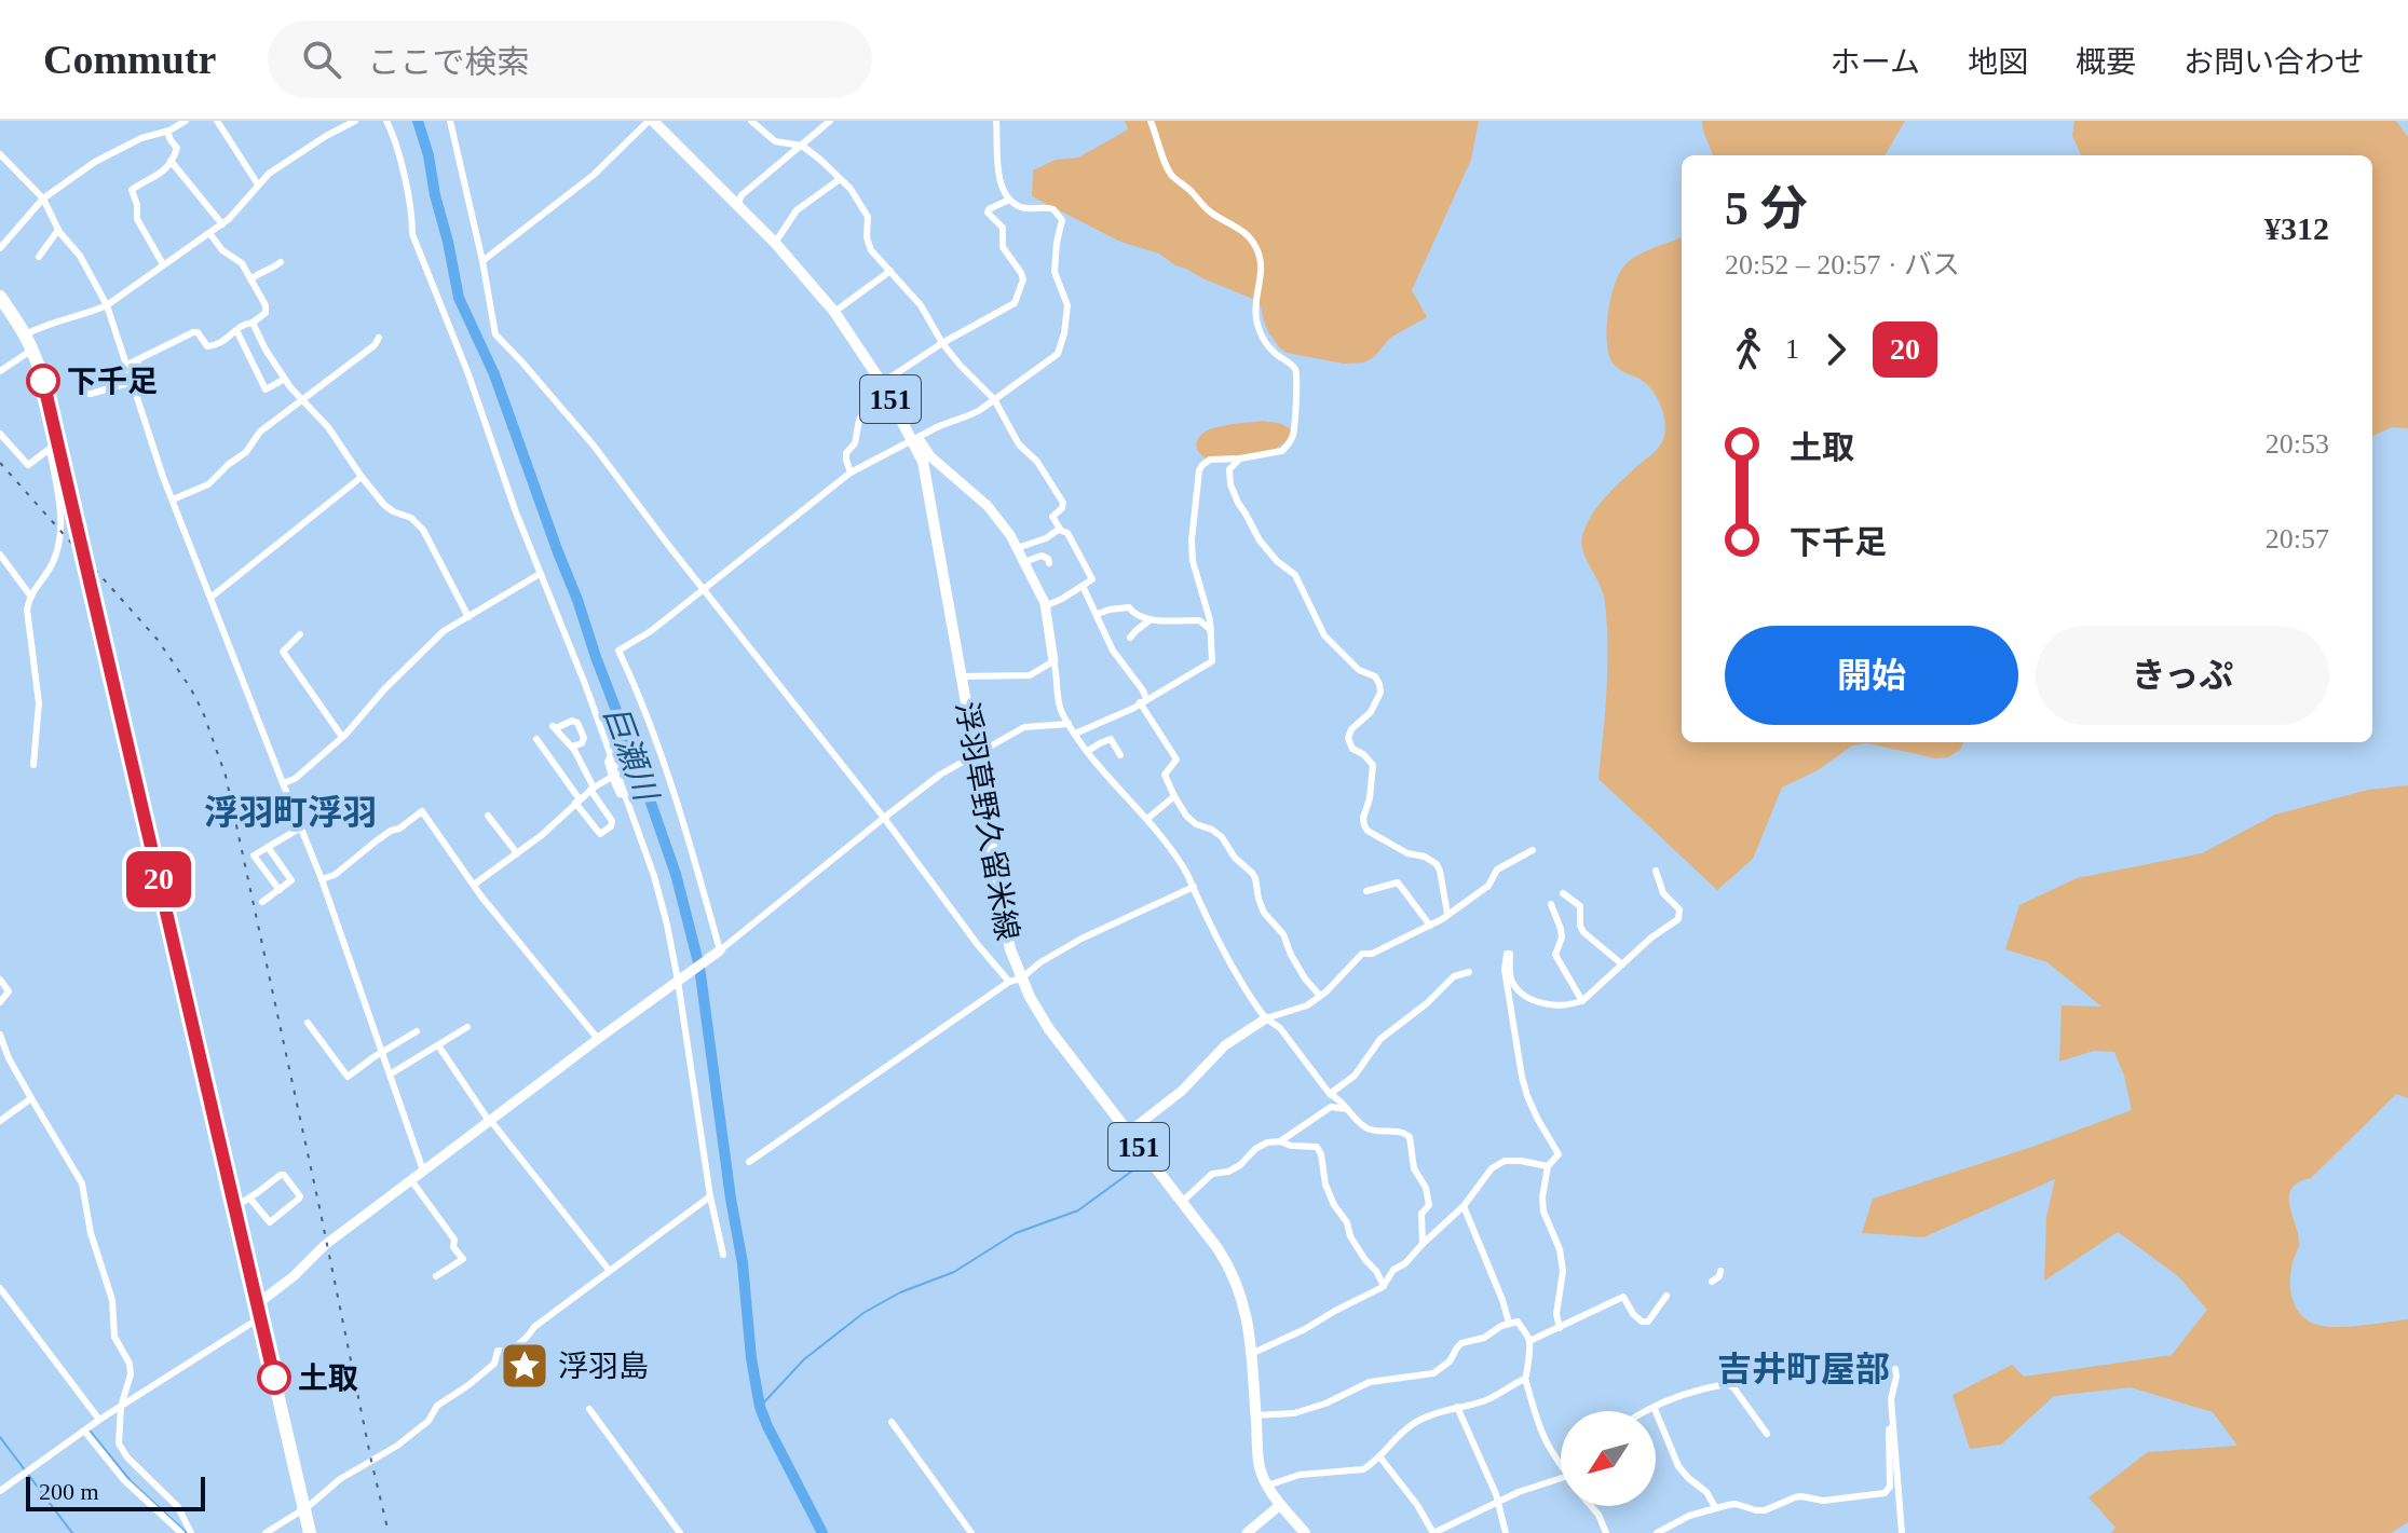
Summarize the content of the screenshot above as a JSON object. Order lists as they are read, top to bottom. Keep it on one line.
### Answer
{"streets":{"main road":["151","浮羽草野久留米線"]},"districts":["浮羽町浮羽","吉井町屋部"],"water":["巨瀬川"],"places":{"other":["下千足","土取"],"place":["浮羽島"]},"lines":["bus line 20"],"scale_bar":"200 m","north":"bottom left","page":{"header":"Commutr","search":"ここで検索","nav":["ホーム","地図","概要","お問い合わせ"],"on_map":"20","heading":["5 分","20:52 – 20:57 · バス","¥312"],"legs":["1","20"],"list":[{"name":"土取","value":"20:53"},{"name":"下千足","value":"20:57"}],"buttons":["開始","きっぷ"],"scale":"200 m"}}
